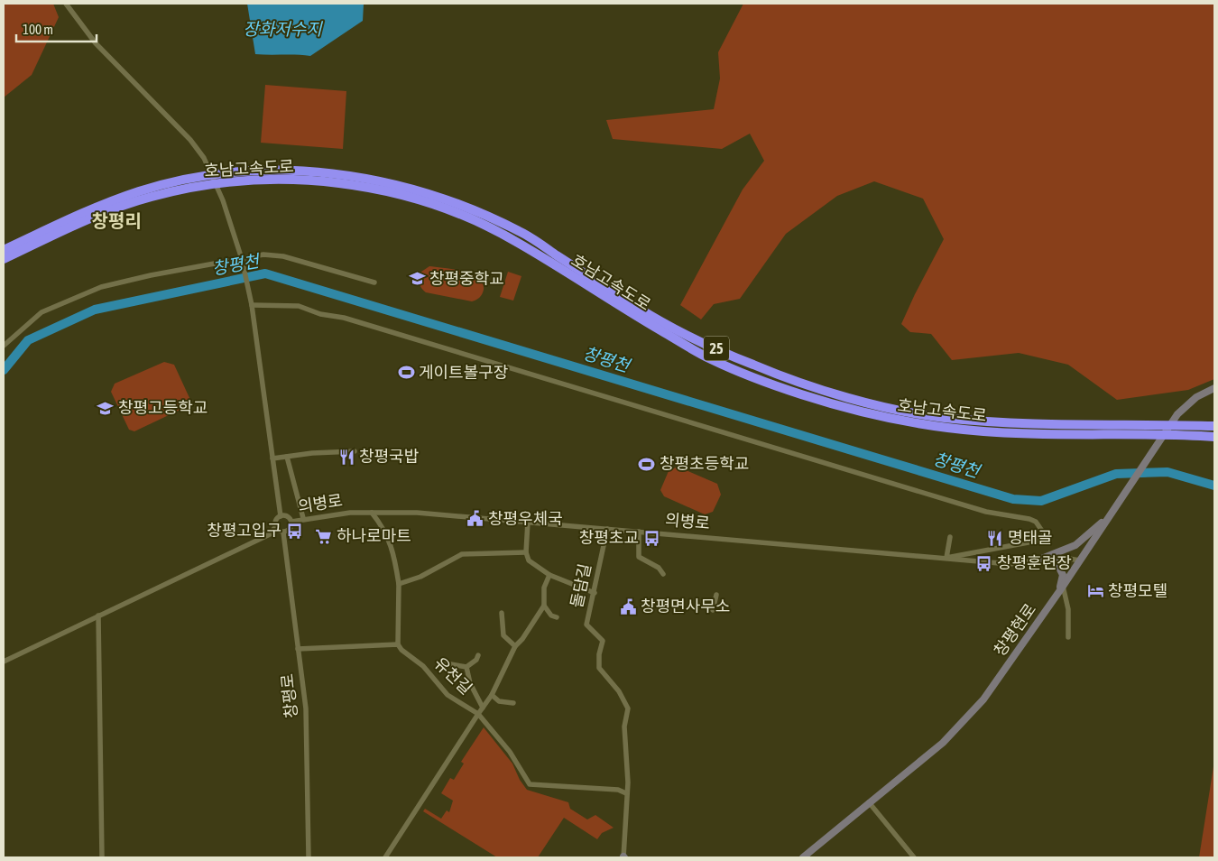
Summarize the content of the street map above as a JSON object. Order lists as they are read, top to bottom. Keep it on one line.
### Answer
{"streets":{"highway":["호남고속도로","25"],"main road":["창평현로"],"street":["의병로","돌담길","유천길","창평로"]},"crossings":[["의병로","돌담길"],["의병로","창평현로"],["의병로","창평로"]],"districts":["창평리"],"water":["장화저수지","창평천"],"places":{"school or university":["창평중학교","창평고등학교"],"sports":["게이트볼구장","창평초등학교"],"restaurant":["창평국밥","명태골"],"public building":["창평우체국","창평면사무소"],"bus stop":["창평고입구","창평초교","창평훈련장"],"supermarket":["하나로마트"],"hotel":["창평모텔"]},"scale_bar":"100 m"}
